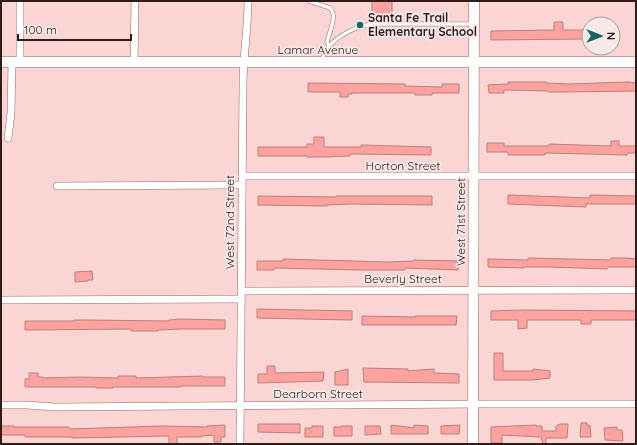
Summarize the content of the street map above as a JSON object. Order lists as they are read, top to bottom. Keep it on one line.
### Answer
{"streets":{"street":["Lamar Avenue","Horton Street","West 72nd Street","West 71st Street","Beverly Street","Dearborn Street"]},"crossings":[["Lamar Avenue","West 72nd Street"],["Lamar Avenue","West 71st Street"],["Horton Street","West 72nd Street"],["Horton Street","West 71st Street"],["West 72nd Street","Beverly Street"],["West 72nd Street","Dearborn Street"],["West 71st Street","Beverly Street"],["West 71st Street","Dearborn Street"]],"places":["Santa Fe Trail Elementary School"],"scale_bar":"100 m","north":"right"}
